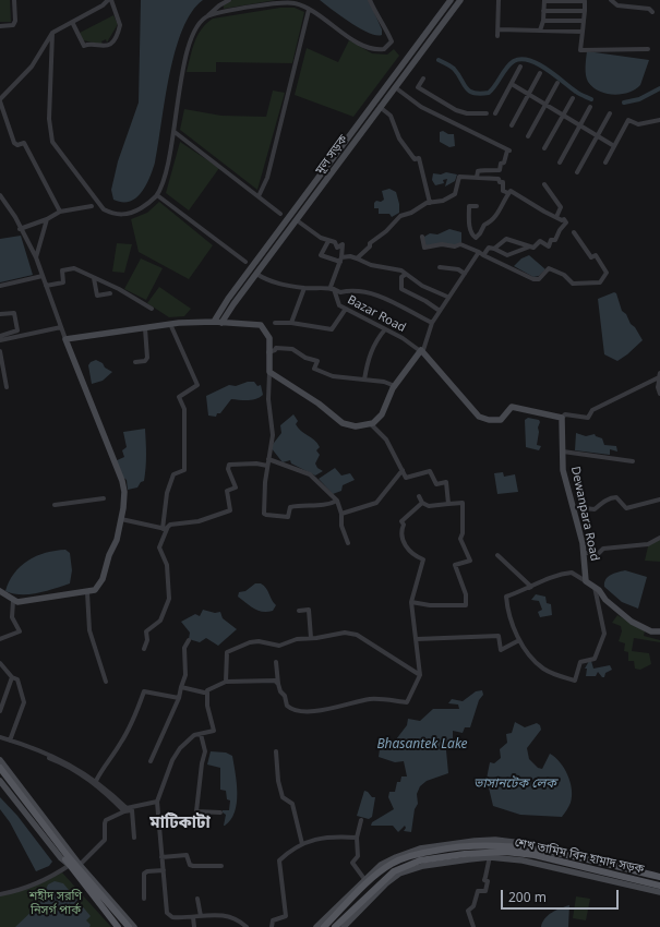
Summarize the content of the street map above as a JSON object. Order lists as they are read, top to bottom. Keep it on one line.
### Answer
{"streets":{"main road":["শেখ তামিম বিন হামাদ সড়ক"],"street":["মূল সড়ক","Bazar Road","Dewanpara Road"]},"crossings":[["মূল সড়ক","Bazar Road"]],"districts":["মাটিকাটা"],"water":["Bhasantek Lake","ভাসানটেক লেক"],"parks":["শহীদ সরণি নিসর্গ পার্ক"],"scale_bar":"200 m"}
